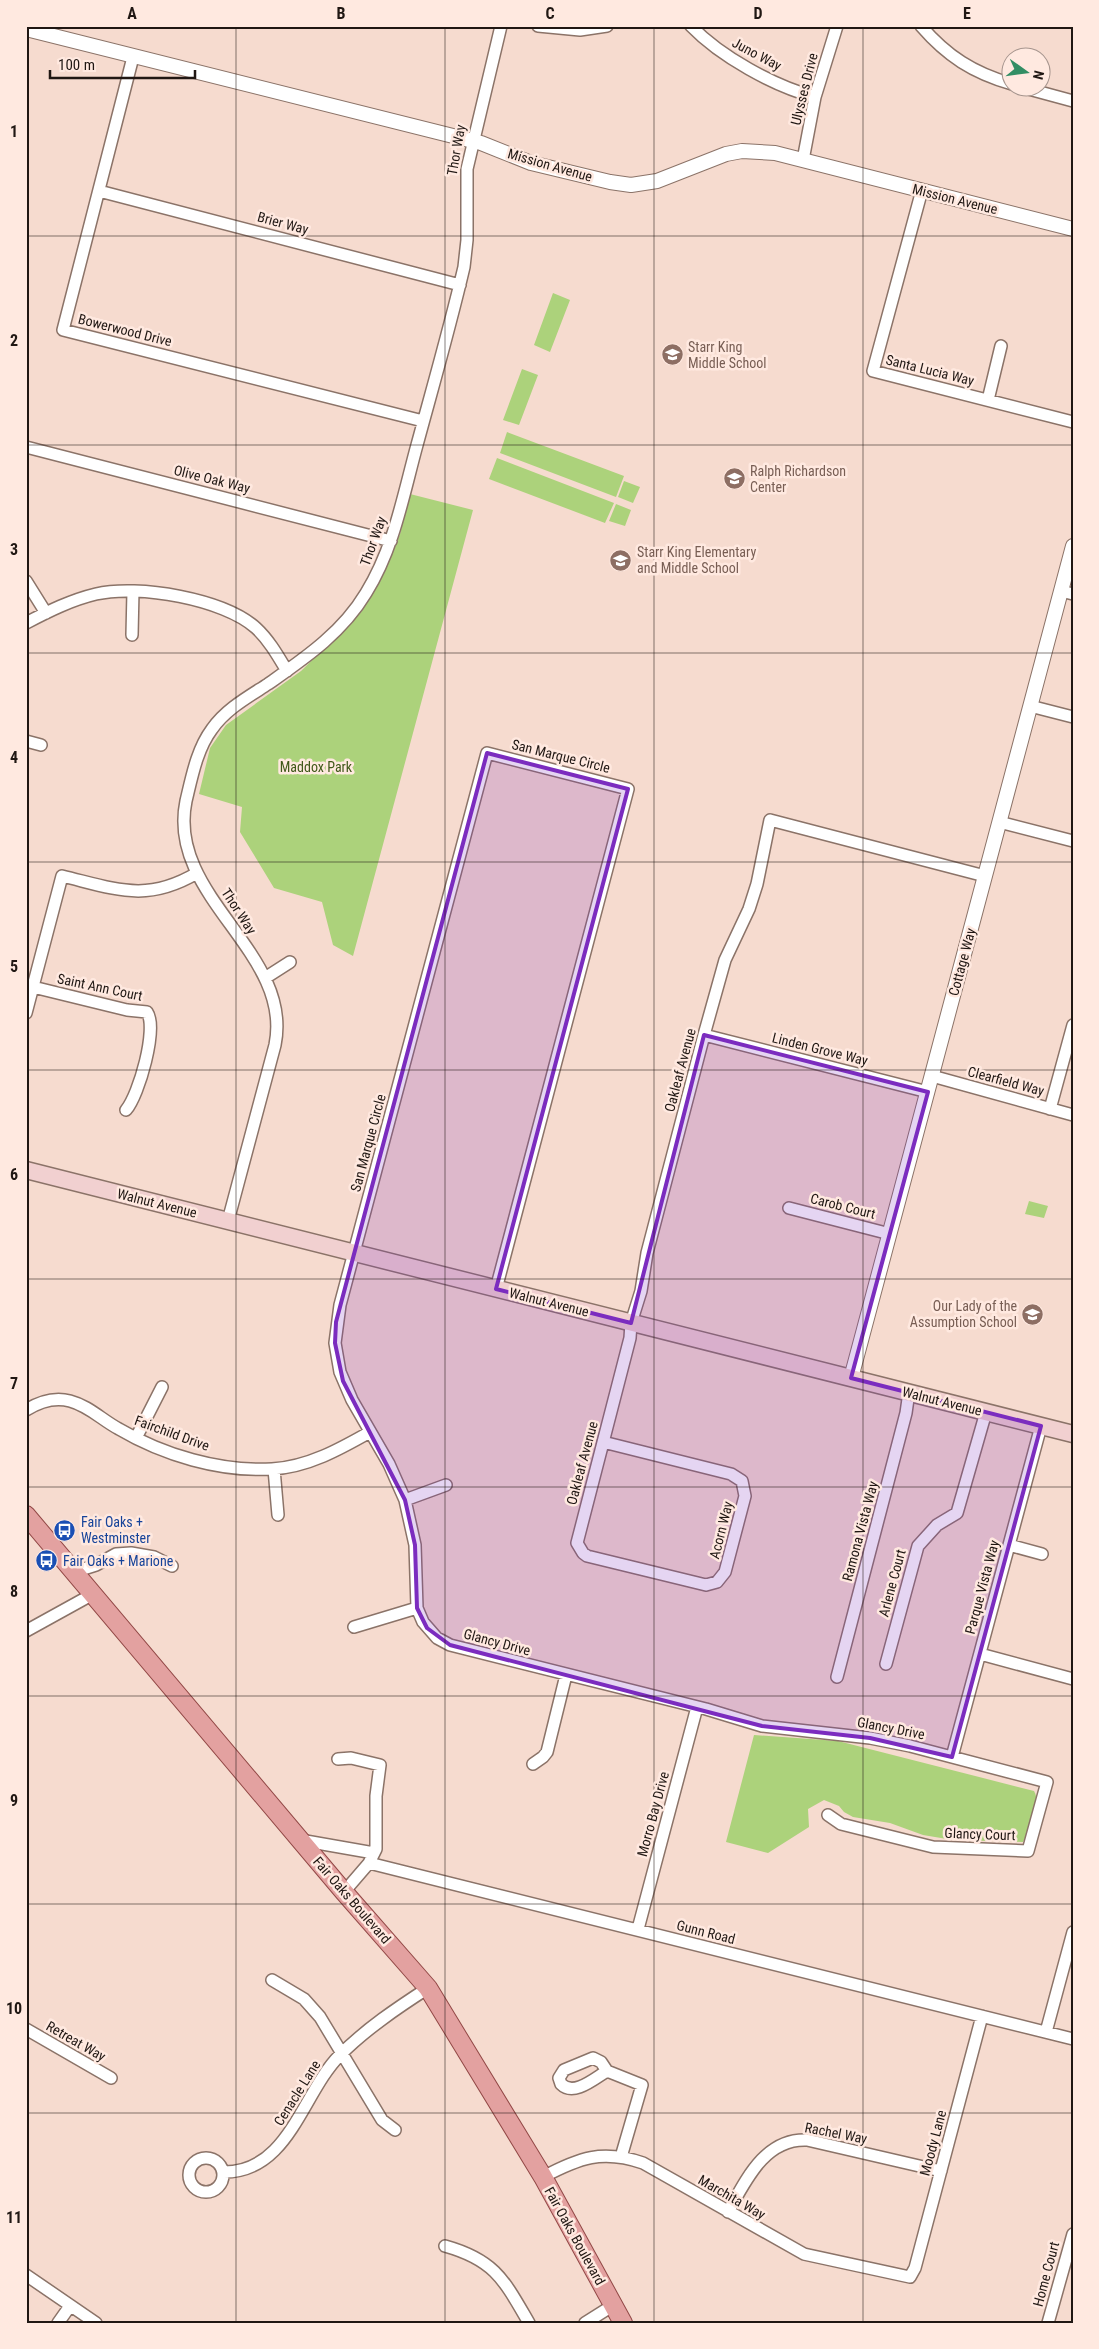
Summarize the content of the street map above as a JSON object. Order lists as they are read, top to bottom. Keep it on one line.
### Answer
{"streets":{"main road":["Walnut Avenue","Fair Oaks Boulevard"],"street":["Juno Way","Ulysses Drive","Thor Way","Mission Avenue","Brier Way","Bowerwood Drive","Santa Lucia Way","Olive Oak Way","San Marque Circle","Cottage Way","Saint Ann Court","Linden Grove Way","Oakleaf Avenue","Clearfield Way","Carob Court","Fairchild Drive","Acorn Way","Ramona Vista Way","Arlene Court","Parque Vista Way","Glancy Drive","Morro Bay Drive","Glancy Court","Gunn Road","Retreat Way","Cenacle Lane","Rachel Way","Moody Lane","Marchita Way","Home Court"]},"crossings":[["Juno Way","Ulysses Drive"],["Ulysses Drive","Mission Avenue"],["Thor Way","Mission Avenue"],["Thor Way","Brier Way"],["Thor Way","Bowerwood Drive"],["Thor Way","Olive Oak Way"],["Thor Way","Walnut Avenue"],["Mission Avenue","Bowerwood Drive"],["Mission Avenue","Santa Lucia Way"],["Brier Way","Bowerwood Drive"],["San Marque Circle","Walnut Avenue"],["San Marque Circle","Glancy Drive"],["Cottage Way","Linden Grove Way"],["Cottage Way","Oakleaf Avenue"],["Cottage Way","Clearfield Way"],["Cottage Way","Walnut Avenue"],["Cottage Way","Carob Court"],["Linden Grove Way","Oakleaf Avenue"],["Oakleaf Avenue","Walnut Avenue"],["Oakleaf Avenue","Acorn Way"],["Walnut Avenue","Ramona Vista Way"],["Walnut Avenue","Arlene Court"],["Walnut Avenue","Parque Vista Way"],["Walnut Avenue","Glancy Drive"],["Fairchild Drive","Glancy Drive"],["Parque Vista Way","Glancy Drive"],["Parque Vista Way","Glancy Court"],["Glancy Drive","Morro Bay Drive"],["Glancy Drive","Glancy Court"],["Morro Bay Drive","Gunn Road"],["Fair Oaks Boulevard","Gunn Road"],["Fair Oaks Boulevard","Cenacle Lane"],["Fair Oaks Boulevard","Marchita Way"],["Gunn Road","Moody Lane"],["Rachel Way","Moody Lane"],["Rachel Way","Marchita Way"],["Moody Lane","Marchita Way"]],"parks":["Maddox Park"],"places":{"school or university":["Starr King Middle School","Ralph Richardson Center","Starr King Elementary and Middle School","Our Lady of the Assumption School"],"bus stop":["Fair Oaks + Westminster","Fair Oaks + Marione"]},"scale_bar":"100 m","north":"right","grid":{"columns":["A","B","C","D","E"],"rows":["1","2","3","4","5","6","7","8","9","10","11"]}}
